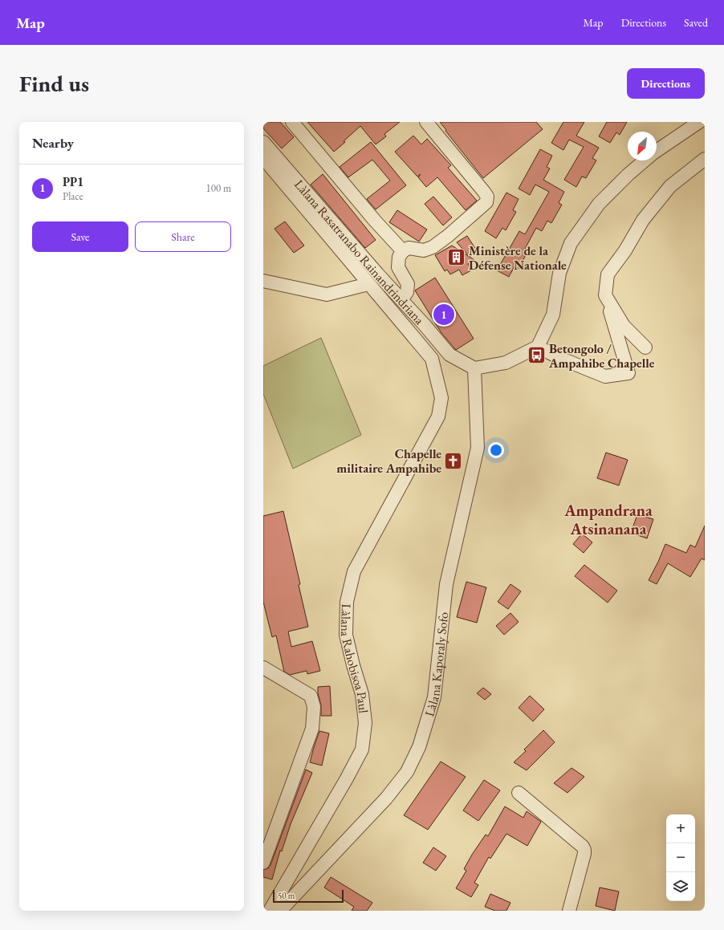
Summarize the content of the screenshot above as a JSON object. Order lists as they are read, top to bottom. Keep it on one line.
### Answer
{"streets":{"street":["Làlana Rasatranabo Rainandrindriana","Làlana Rahobisoa Paul","Làlana Kaporaly Sofo"]},"crossings":[["Làlana Rasatranabo Rainandrindriana","Làlana Kaporaly Sofo"]],"districts":["Ampandrana Atsinanana"],"places":{"building":["Ministère de la Défense Nationale"],"bus stop":["Betongolo / Ampahibe Chapelle"],"church":["Chapelle militaire Ampahibe"]},"scale_bar":"50 m","north":"bottom left","page":{"header":"Map","nav":["Map","Directions","Saved"],"buttons":["Directions",["Save","Share"]],"title":"Find us","heading":"Nearby","list":[{"mark":"1","name":"PP1","note":"Place","value":"100 m"}],"pins":"1","map_buttons":["+","−"],"scale":"50 m"}}
